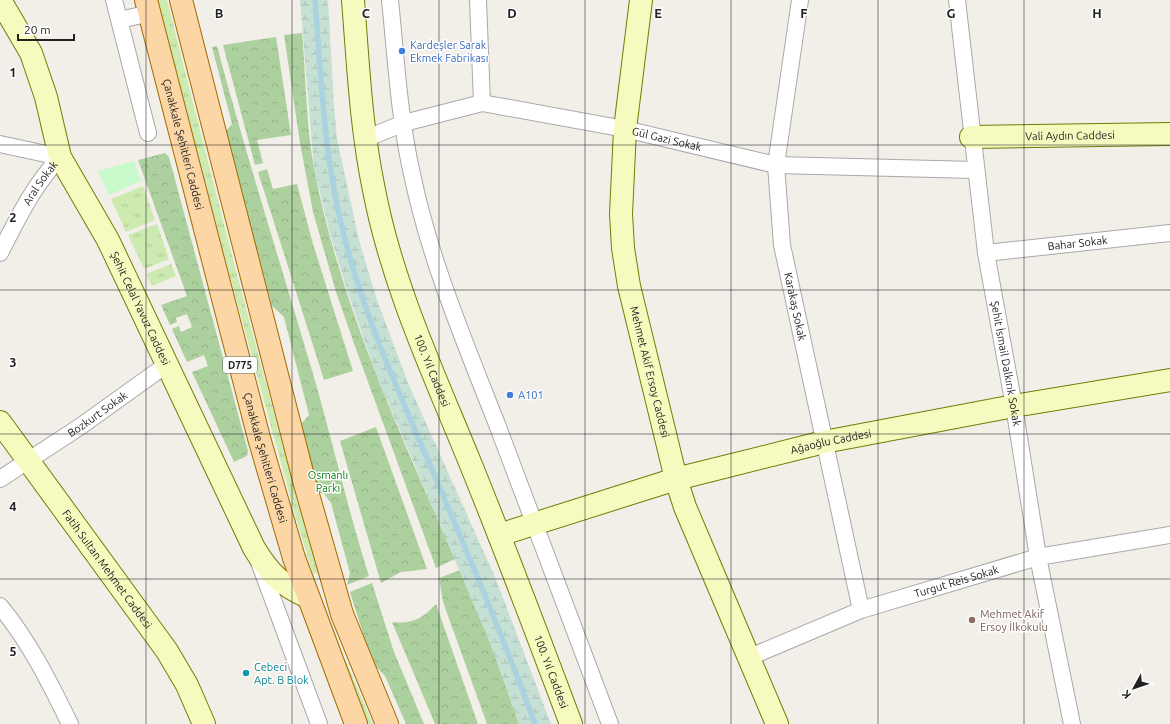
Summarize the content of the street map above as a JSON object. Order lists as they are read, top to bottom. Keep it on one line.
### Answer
{"streets":{"main road":["Çanakkale Şehitleri Caddesi","D775"],"street":["Vali Aydın Caddesi","Gül Gazi Sokak","Aral Sokak","Bahar Sokak","Karakaş Sokak","Şehit Celal Yavuz Caddesi","Şehit İsmail Dalkırık Sokak","100. Yıl Caddesi","Mehmet Akif Ersoy Caddesi","Bozkurt Sokak","Ağaoğlu Caddesi","Fatih Sultan Mehmet Caddesi","Turgut Reis Sokak"]},"crossings":[["Vali Aydın Caddesi","Şehit İsmail Dalkırık Sokak"],["Gül Gazi Sokak","Karakaş Sokak"],["Gül Gazi Sokak","Şehit İsmail Dalkırık Sokak"],["Gül Gazi Sokak","100. Yıl Caddesi"],["Gül Gazi Sokak","Mehmet Akif Ersoy Caddesi"],["Çanakkale Şehitleri Caddesi","Şehit Celal Yavuz Caddesi"],["Aral Sokak","Şehit Celal Yavuz Caddesi"],["Bahar Sokak","Şehit İsmail Dalkırık Sokak"],["Karakaş Sokak","Ağaoğlu Caddesi"],["Karakaş Sokak","Turgut Reis Sokak"],["Şehit Celal Yavuz Caddesi","Bozkurt Sokak"],["Şehit İsmail Dalkırık Sokak","Ağaoğlu Caddesi"],["Şehit İsmail Dalkırık Sokak","Turgut Reis Sokak"],["100. Yıl Caddesi","Ağaoğlu Caddesi"],["Mehmet Akif Ersoy Caddesi","Ağaoğlu Caddesi"],["Mehmet Akif Ersoy Caddesi","Turgut Reis Sokak"],["Bozkurt Sokak","Fatih Sultan Mehmet Caddesi"]],"parks":["Osmanlı Parkı"],"places":["Kardeşler Sarak Ekmek Fabrikası","A101","Mehmet Akif Ersoy İlkokulu","Cebeci Apt. B Blok"],"scale_bar":"20 m","north":"bottom left","grid":{"columns":["B","C","D","E","F","G","H"],"rows":["1","2","3","4","5"]}}
